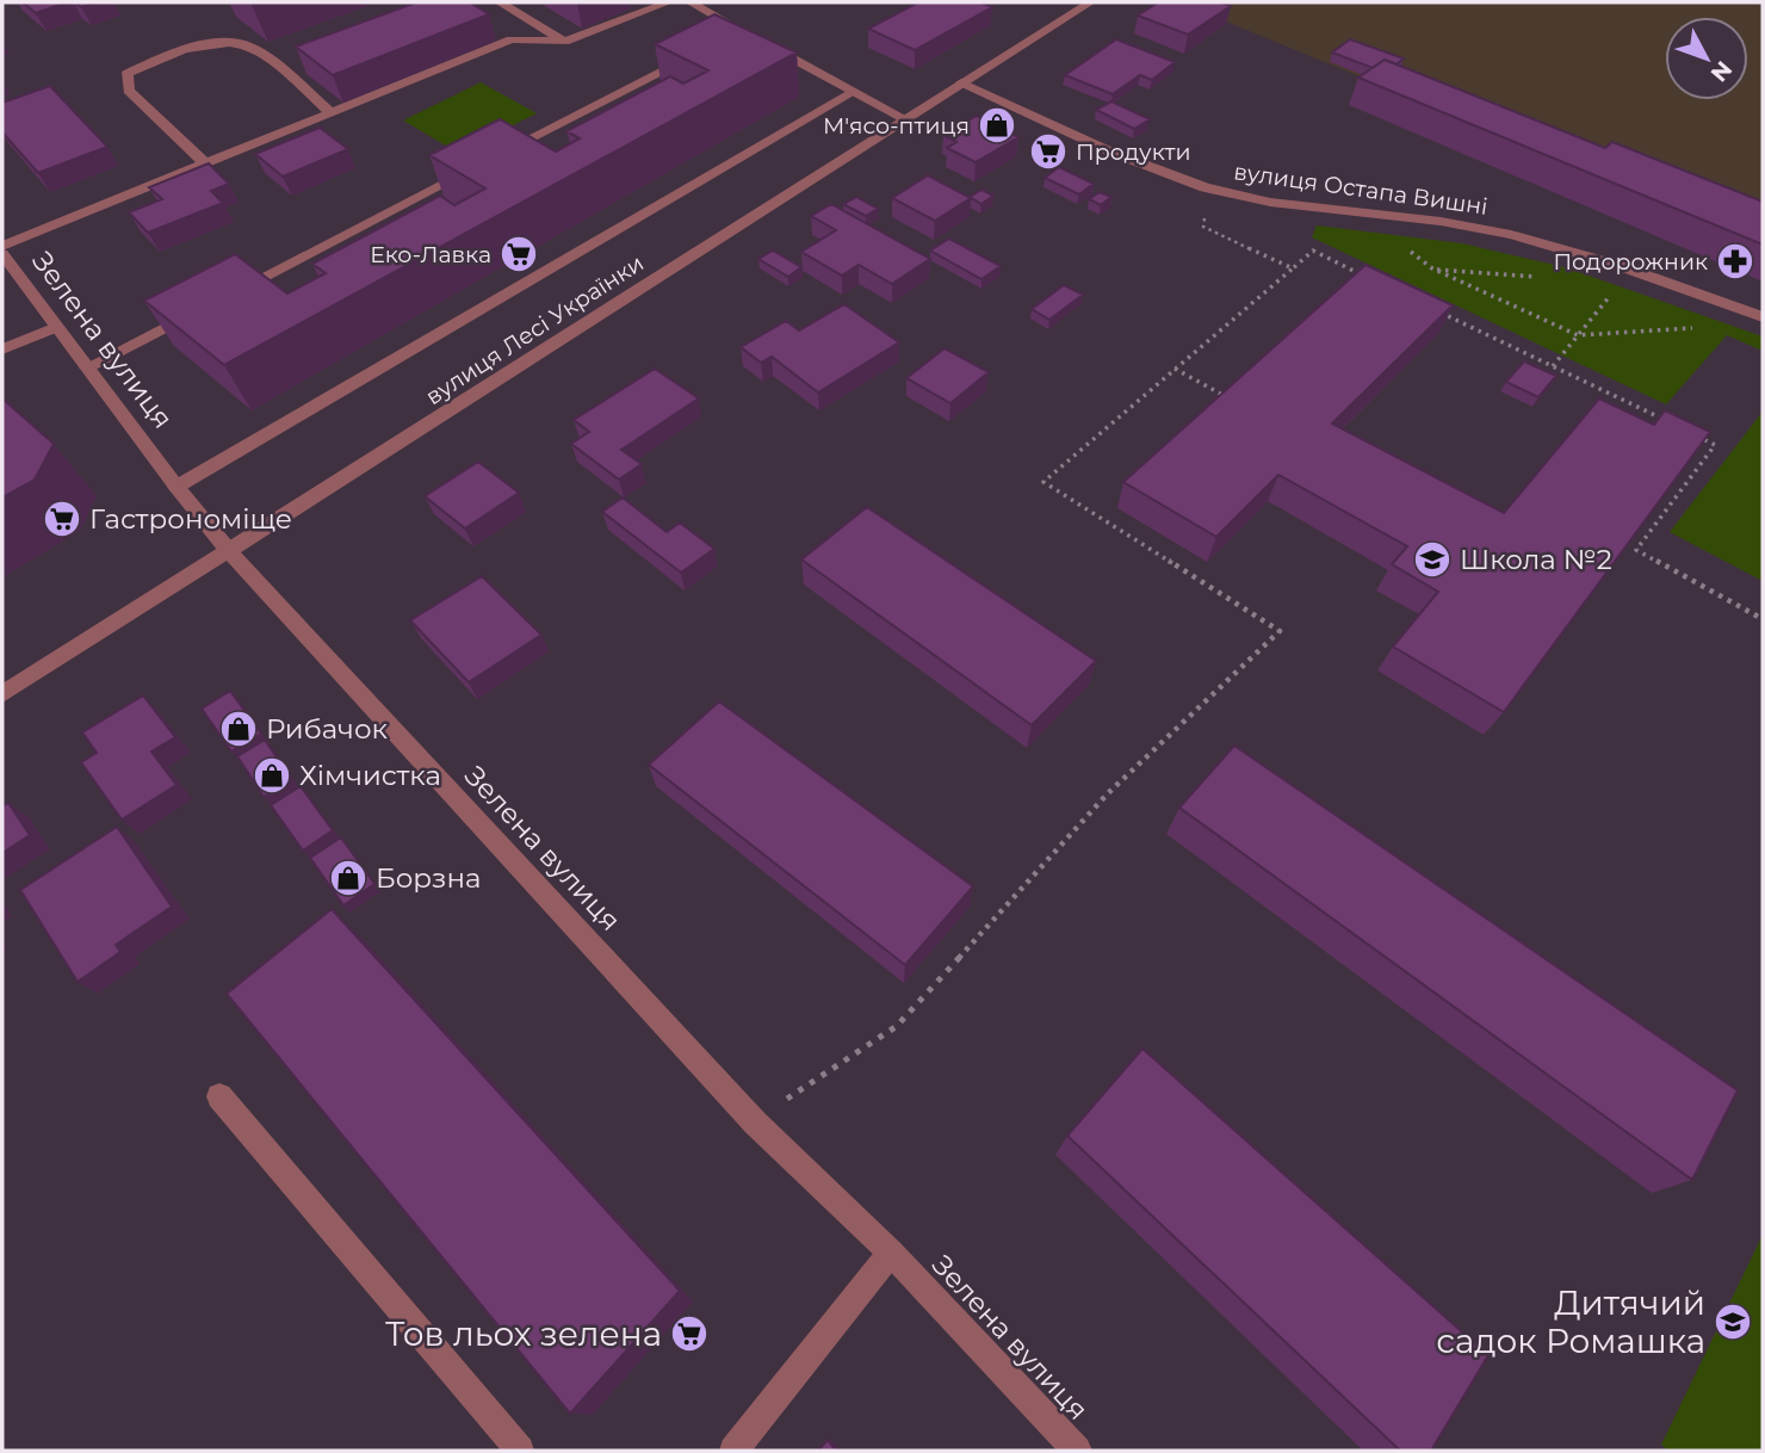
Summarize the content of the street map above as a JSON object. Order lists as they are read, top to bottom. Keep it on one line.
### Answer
{"streets":{"street":["вулиця Остапа Вишні","вулиця Лесі Українки","Зелена вулиця"]},"crossings":[["вулиця Остапа Вишні","вулиця Лесі Українки"],["вулиця Лесі Українки","Зелена вулиця"]],"places":{"shop":["М'ясо-птиця","Рибачок","Хімчистка","Борзна"],"supermarket":["Продукти","Еко-Лавка","Гастрономіще","Тов льох зелена"],"pharmacy":["Подорожник"],"school or university":["Школа №2","Дитячий садок Ромашка"]},"north":"bottom right"}
